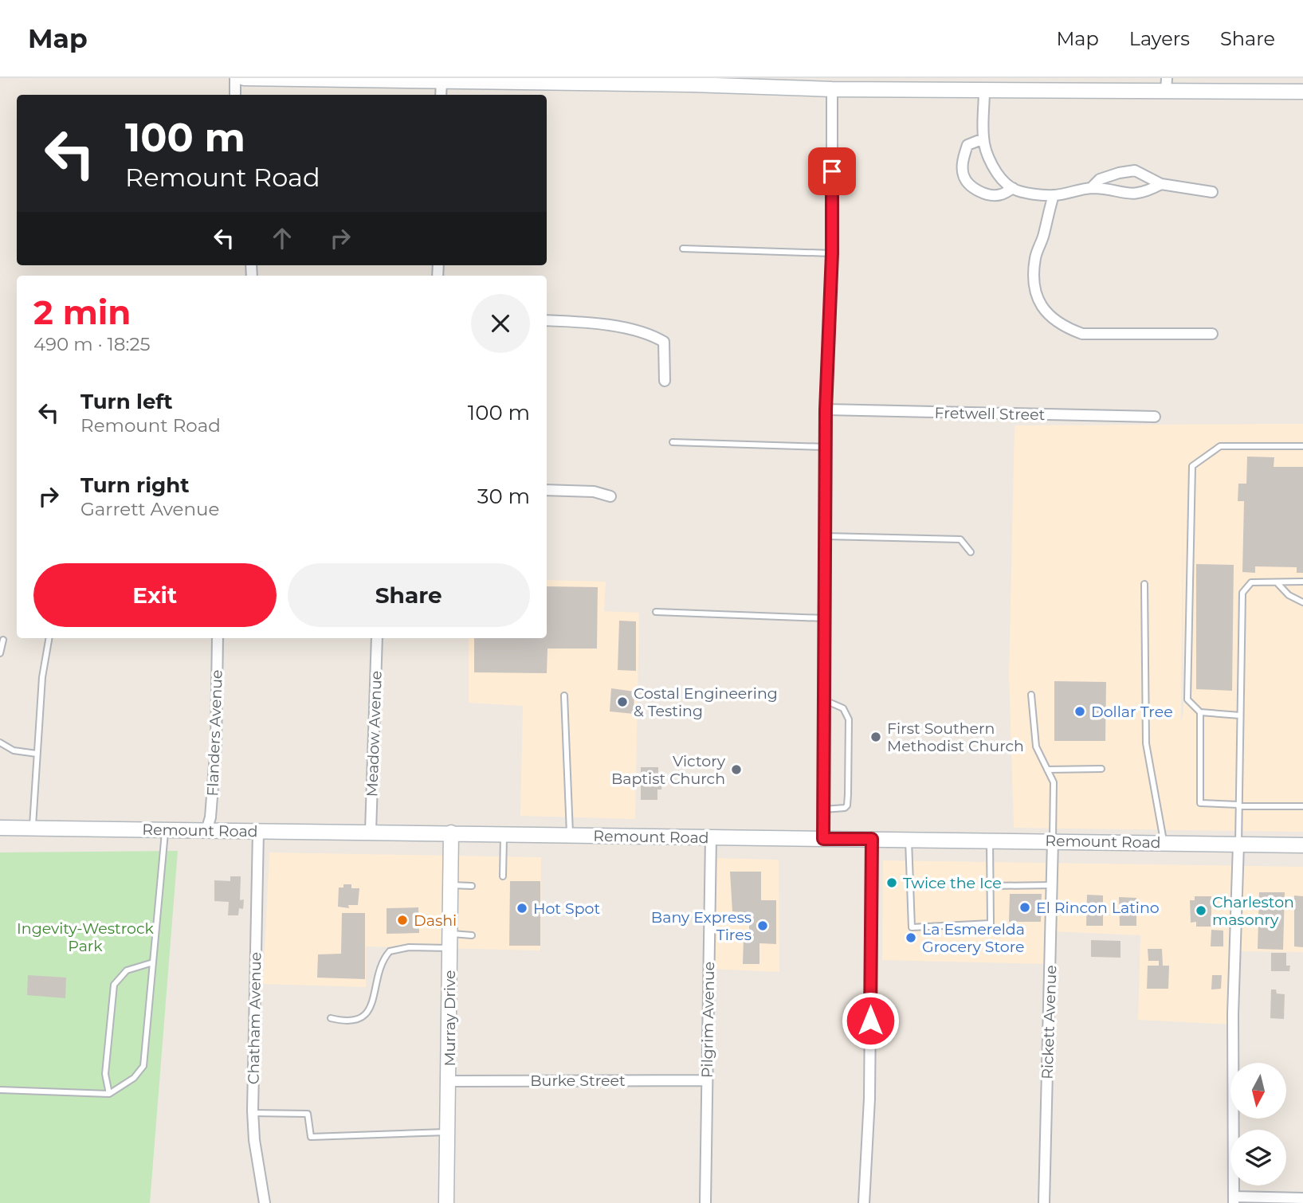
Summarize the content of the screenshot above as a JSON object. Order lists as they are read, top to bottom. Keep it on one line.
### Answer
{"streets":{"street":["Fretwell Street","Flanders Avenue","Meadow Avenue","Remount Road","Chatham Avenue","Murray Drive","Pilgrim Avenue","Rickett Avenue","Burke Street"]},"crossings":[["Flanders Avenue","Remount Road"],["Meadow Avenue","Remount Road"],["Remount Road","Chatham Avenue"],["Remount Road","Murray Drive"],["Remount Road","Pilgrim Avenue"],["Remount Road","Rickett Avenue"],["Murray Drive","Burke Street"],["Pilgrim Avenue","Burke Street"]],"parks":["Ingevity-Westrock Park"],"places":["Costal Engineering & Testing","Dollar Tree","First Southern Methodist Church","Victory Baptist Church","Twice the Ice","El Rincon Latino","Hot Spot","Charleston masonry","Dashi","Bany Express Tires","La Esmerelda Grocery Store"],"north":"bottom","page":{"header":"Map","nav":["Map","Layers","Share"],"turn":["100 m","Remount Road"],"heading":["2 min","490 m · 18:25"],"list":[{"name":"Turn left","note":"Remount Road","value":"100 m"},{"name":"Turn right","note":"Garrett Avenue","value":"30 m"}],"buttons":["Exit","Share"]}}
